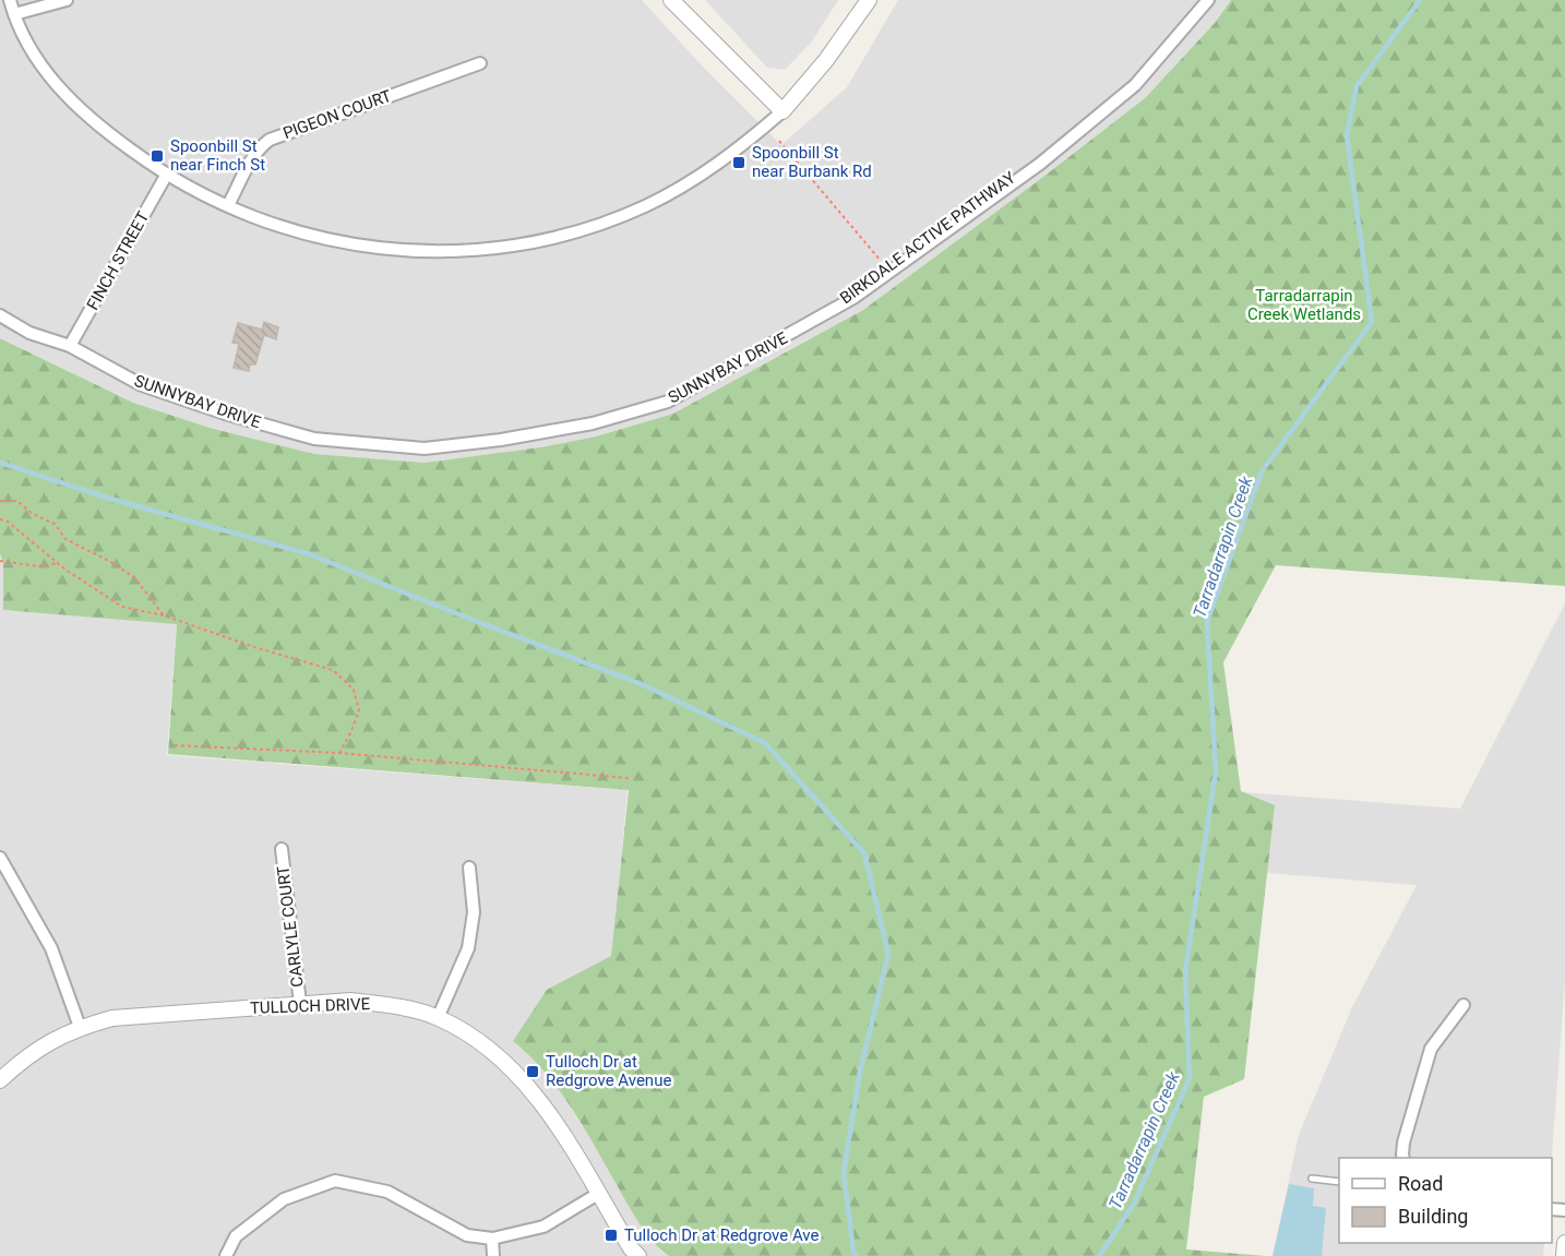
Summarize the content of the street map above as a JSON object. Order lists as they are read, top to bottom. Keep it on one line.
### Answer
{"streets":{"street":["PIGEON COURT","FINCH STREET","SUNNYBAY DRIVE","CARLYLE COURT","TULLOCH DRIVE"]},"crossings":[["FINCH STREET","SUNNYBAY DRIVE"],["CARLYLE COURT","TULLOCH DRIVE"]],"water":["Tarradarrapin Creek"],"parks":["Tarradarrapin Creek Wetlands"],"places":{"transit":["Spoonbill St near Finch St","Spoonbill St near Burbank Rd","Tulloch Dr at Redgrove Avenue","Tulloch Dr at Redgrove Ave"]},"legend":["Road","Building"]}
